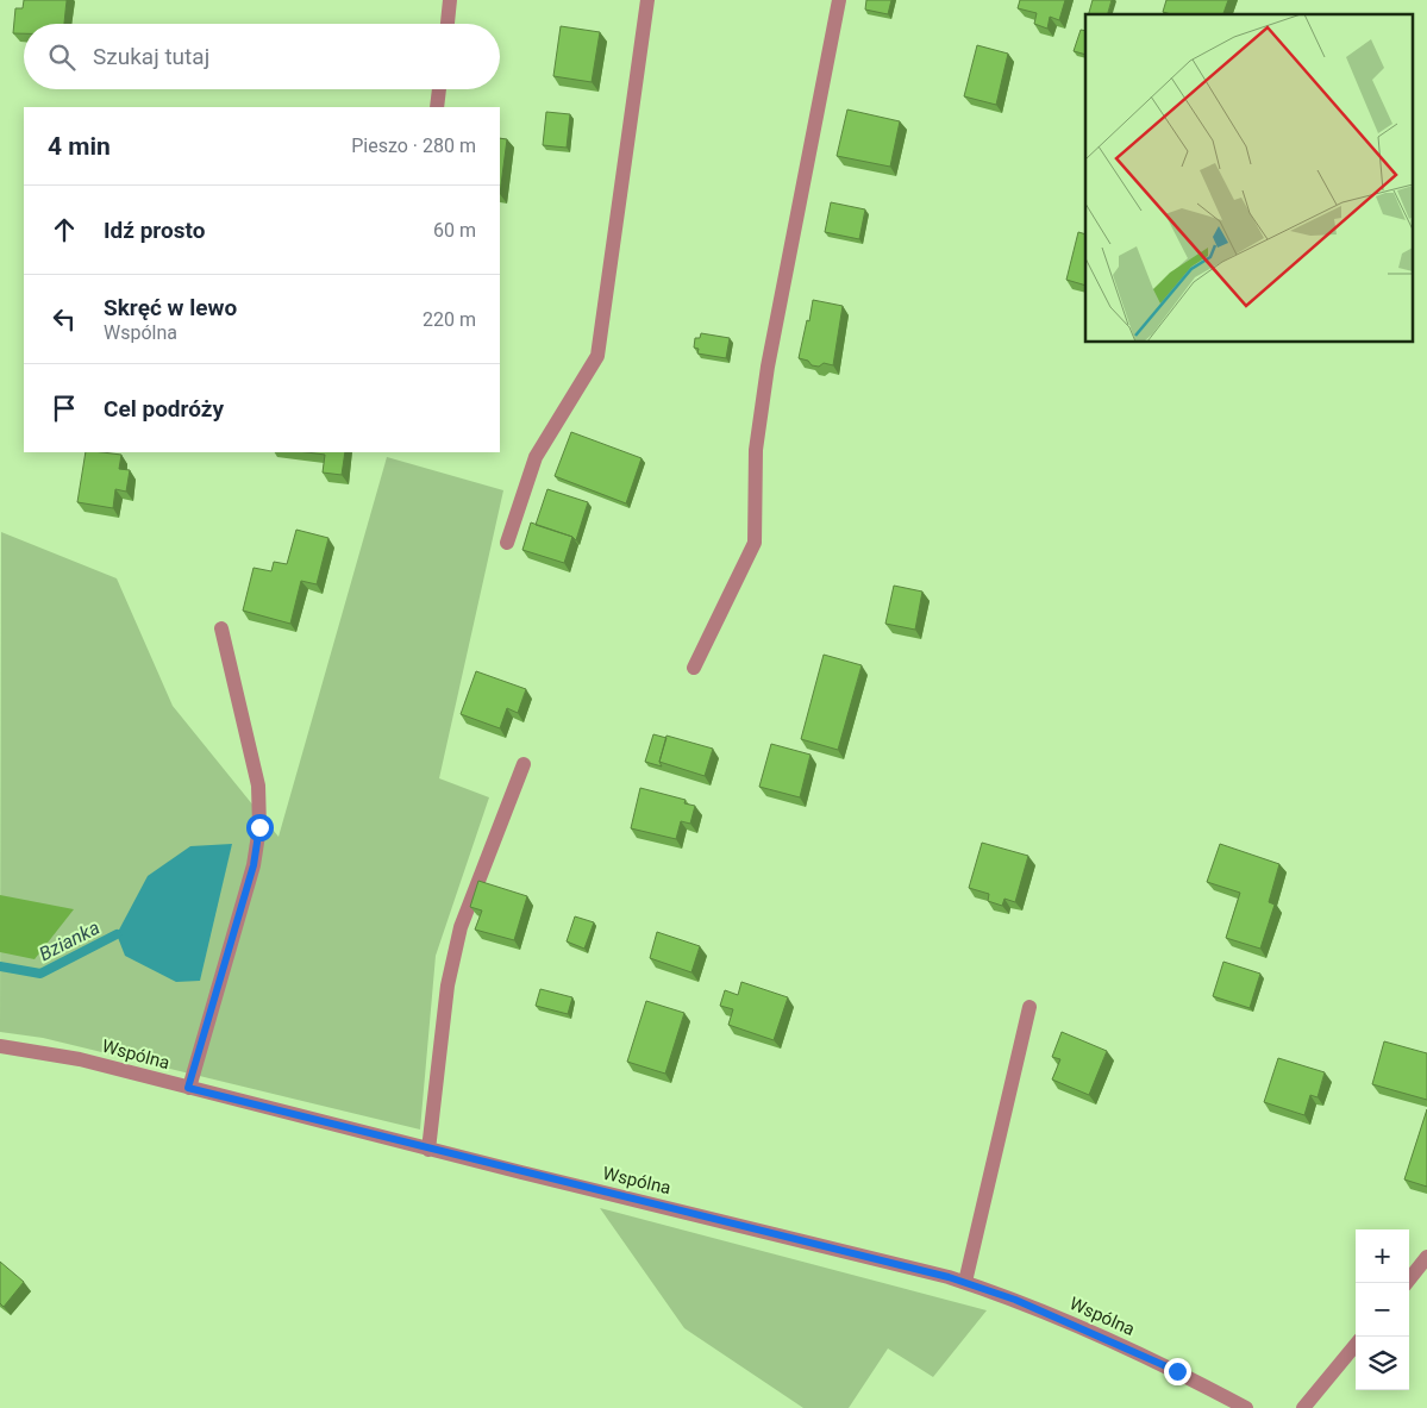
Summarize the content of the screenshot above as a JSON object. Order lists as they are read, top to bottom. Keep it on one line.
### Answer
{"streets":{"street":["Wspólna"]},"water":["Bzianka"],"page":{"search":"Szukaj tutaj","heading":["4 min","Pieszo · 280 m"],"list":[["Idź prosto","60 m"],["Skręć w lewo","Wspólna","220 m"],"Cel podróży"],"map_buttons":["+","−"]}}
